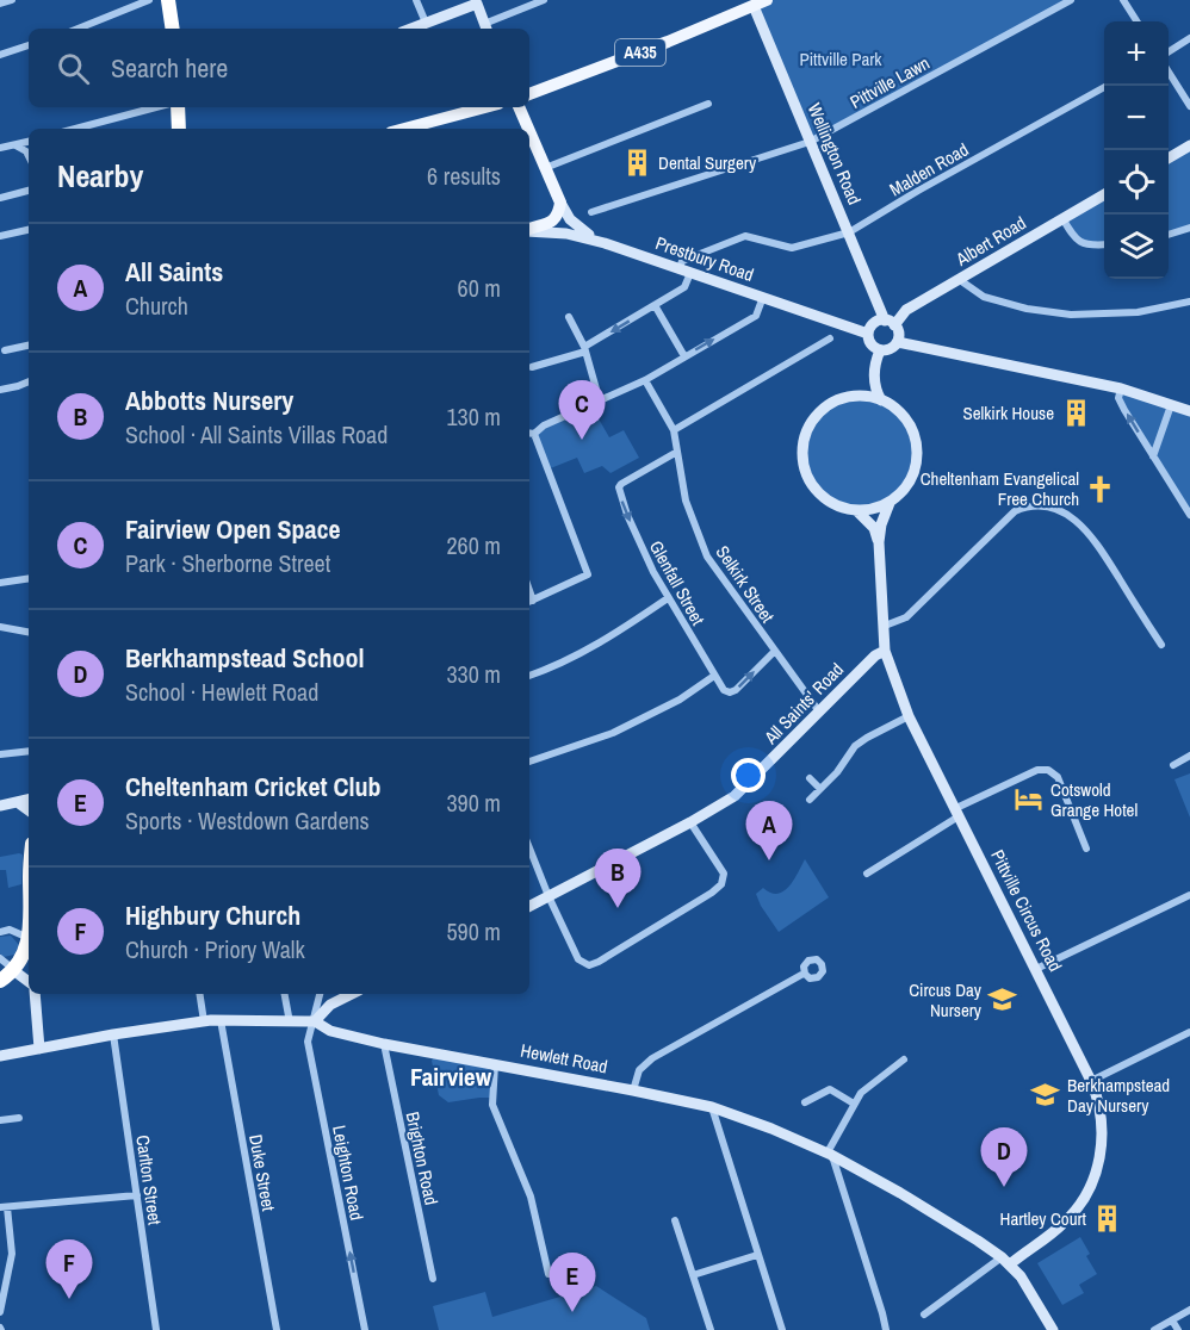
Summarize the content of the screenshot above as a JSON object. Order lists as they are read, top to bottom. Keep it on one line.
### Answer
{"streets":{"main road":["A435"],"street":["Pittville Lawn","Wellington Road","Malden Road","Albert Road","Prestbury Road","Glenfall Street","Selkirk Street","All Saints' Road","Pittville Circus Road","Hewlett Road","Brighton Road","Duke Street","Leighton Road","Carlton Street"]},"crossings":[["A435","Wellington Road"],["Pittville Lawn","Wellington Road"],["Wellington Road","Malden Road"],["Wellington Road","Albert Road"],["Wellington Road","Prestbury Road"],["Malden Road","Prestbury Road"],["Albert Road","Prestbury Road"],["Glenfall Street","Selkirk Street"],["Selkirk Street","All Saints' Road"],["All Saints' Road","Pittville Circus Road"],["Pittville Circus Road","Hewlett Road"],["Hewlett Road","Brighton Road"],["Hewlett Road","Duke Street"],["Hewlett Road","Leighton Road"],["Hewlett Road","Carlton Street"]],"one_way":["Leighton Road"],"districts":["Fairview"],"parks":["Pittville Park"],"places":{"building":["Dental Surgery","Selkirk House","Hartley Court"],"church":["Cheltenham Evangelical Free Church"],"hotel":["Cotswold Grange Hotel"],"school or university":["Circus Day Nursery","Berkhampstead Day Nursery"]},"page":{"map_buttons":["+","−"],"search":"Search here","heading":["Nearby","6 results"],"list":[{"mark":"A","name":"All Saints","note":"Church","value":"60 m"},{"mark":"B","name":"Abbotts Nursery","note":"School · All Saints Villas Road","value":"130 m"},{"mark":"C","name":"Fairview Open Space","note":"Park · Sherborne Street","value":"260 m"},{"mark":"D","name":"Berkhampstead School","note":"School · Hewlett Road","value":"330 m"},{"mark":"E","name":"Cheltenham Cricket Club","note":"Sports · Westdown Gardens","value":"390 m"},{"mark":"F","name":"Highbury Church","note":"Church · Priory Walk","value":"590 m"}],"pins":["C","A","B","D","F","E"]}}
